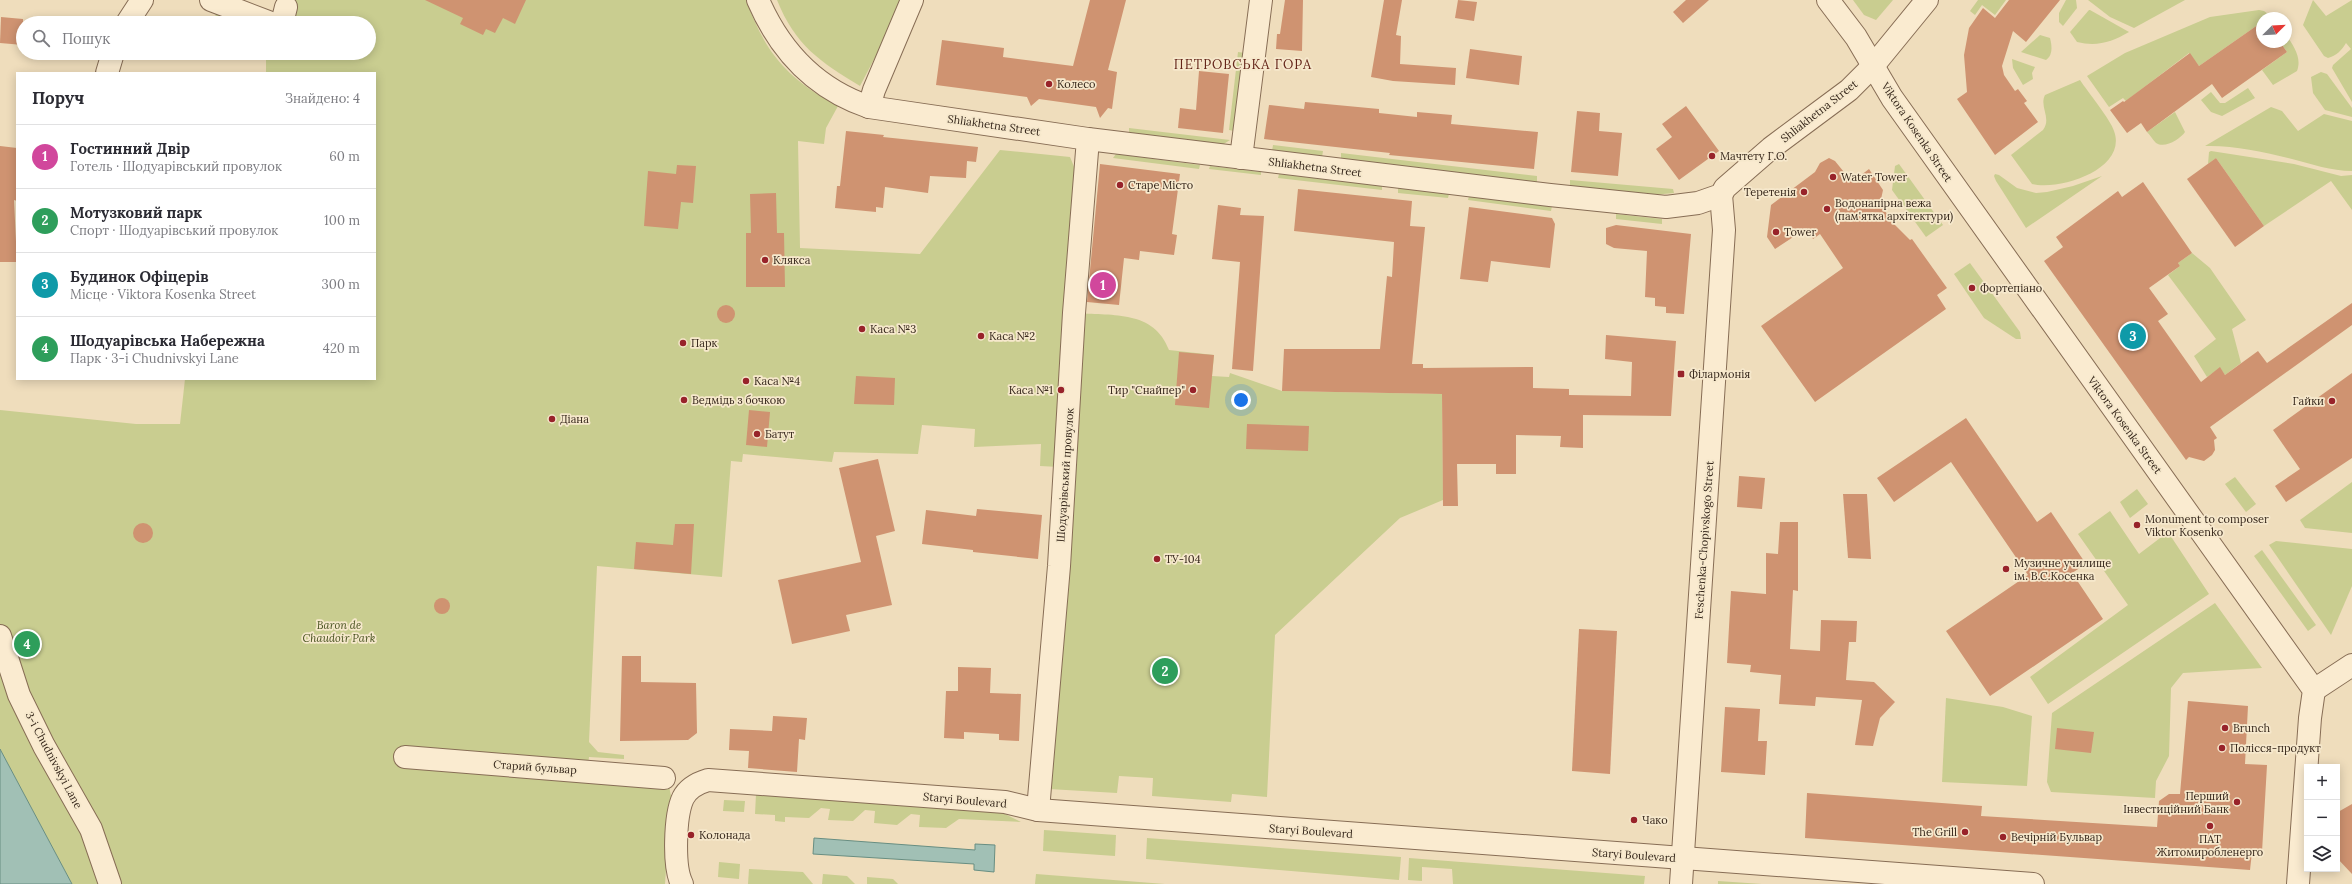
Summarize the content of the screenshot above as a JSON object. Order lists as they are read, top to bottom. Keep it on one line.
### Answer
{"streets":{"street":["Shliakhetna Street","Viktora Kosenka Street","Шодуарівський провулок","Feschenka-Chopivskogo Street","3-i Chudnivskyi Lane","Старий бульвар","Staryi Boulevard"]},"crossings":[["Shliakhetna Street","Viktora Kosenka Street"],["Shliakhetna Street","Шодуарівський провулок"],["Shliakhetna Street","Feschenka-Chopivskogo Street"],["Шодуарівський провулок","Staryi Boulevard"],["Feschenka-Chopivskogo Street","Staryi Boulevard"]],"districts":["ПЕТРОВСЬКА ГОРА"],"parks":["Baron de Chaudoir Park"],"places":{"other":["Колесо","Мачтету Г.О.","Water Tower","Старе Місто","Теретенія","Водонапірна вежа (пам'ятка архітектури)","Tower","Клякса","Фортепіано","Каса №3","Каса №2","Парк","Каса №4","Каса №1","Тир \"Снайпер\"","Ведмідь з бочкою","Гайки","Діана","Батут","Monument to composer Viktor Kosenko","ТУ-104","Музичне училище ім. В.С.Косенка","Brunch","Полісся-продукт","Перший Інвестиційний Банк","Чако","ПАТ Житомиробленерго","The Grill","Колонада","Вечірній Бульвар"],"transit":["Філармонія"]},"north":"top right","page":{"search":"Пошук","heading":["Поруч","Знайдено: 4"],"list":[{"mark":"1","name":"Гостинний Двір","note":"Готель · Шодуарівський провулок","value":"60 m"},{"mark":"2","name":"Мотузковий парк","note":"Спорт · Шодуарівський провулок","value":"100 m"},{"mark":"3","name":"Будинок Офіцерів","note":"Місце · Viktora Kosenka Street","value":"300 m"},{"mark":"4","name":"Шодуарівська Набережна","note":"Парк · 3-i Chudnivskyi Lane","value":"420 m"}],"pins":["1","3","4","2"],"map_buttons":["+","−"]}}
